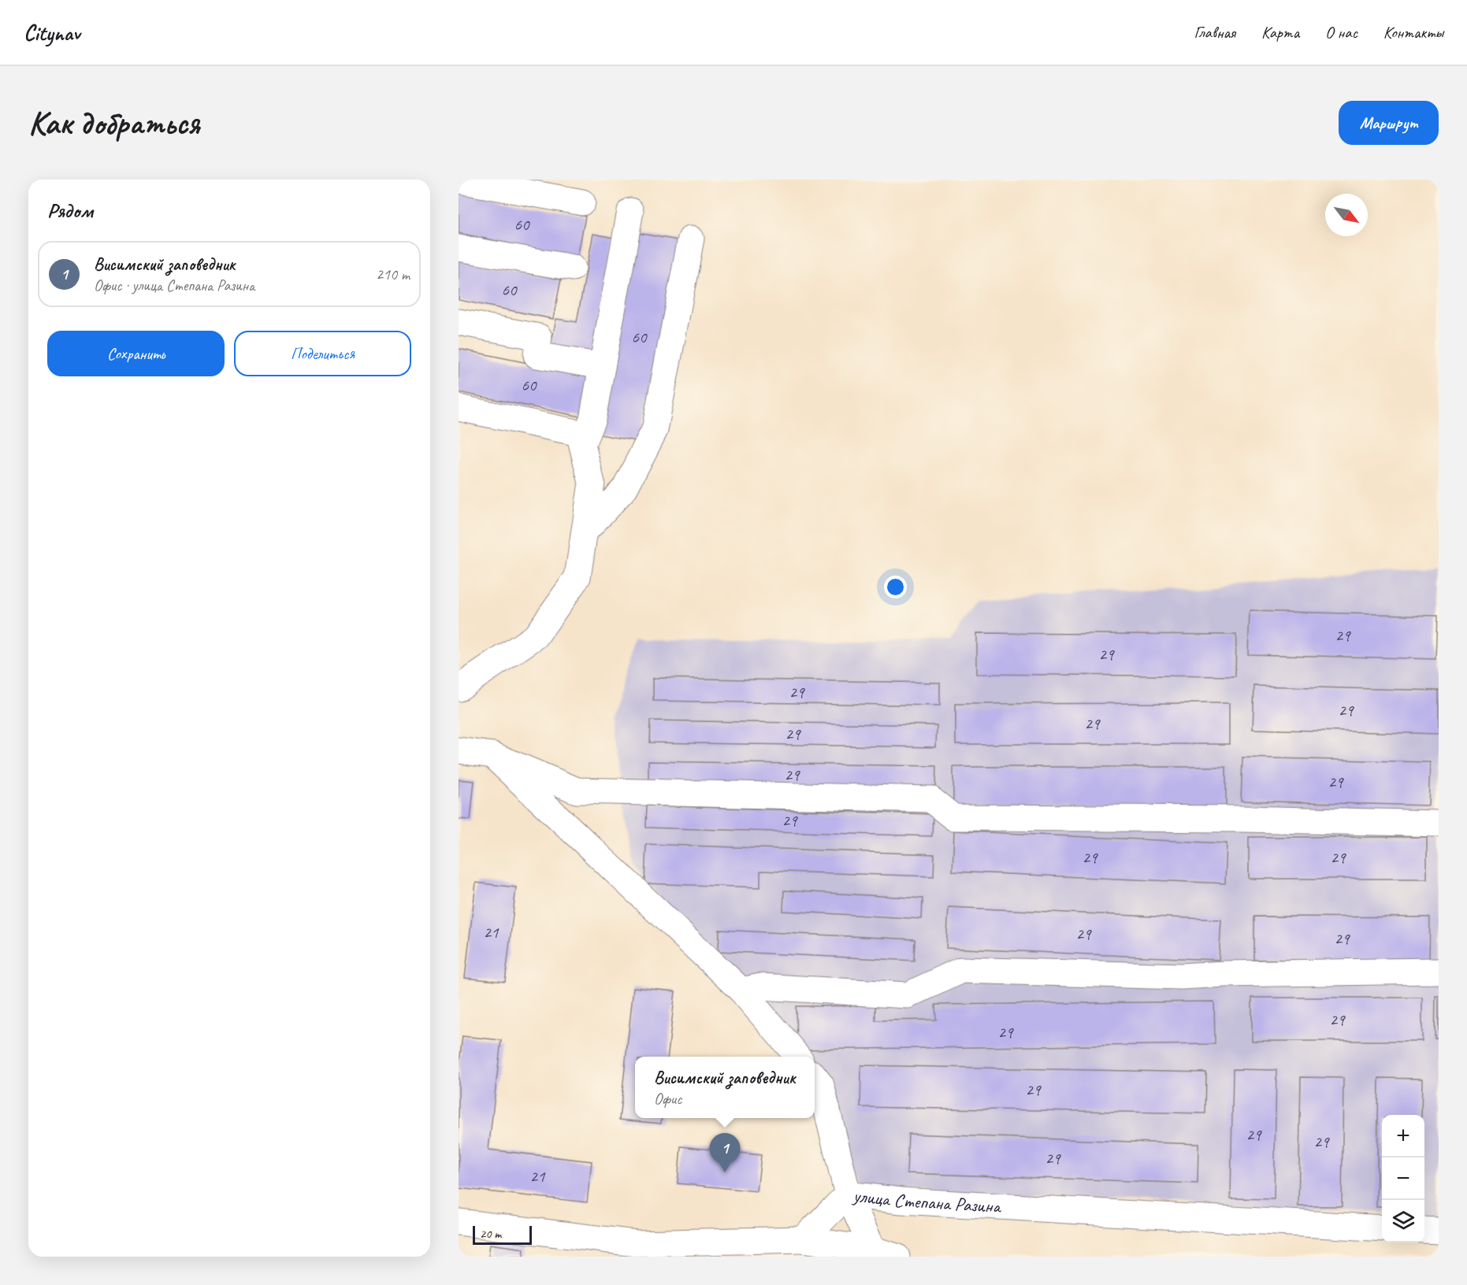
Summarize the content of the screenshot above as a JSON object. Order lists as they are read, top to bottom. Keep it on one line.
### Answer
{"streets":{"street":["улица Степана Разина"]},"house_numbers":["60","60","60","60","29","29","29","29","29","29","29","29","29","29","29","21","29","29","29","29","29","29","29","29","21"],"scale_bar":"20 m","north":"bottom right","page":{"header":"Citynav","nav":["Главная","Карта","О нас","Контакты"],"buttons":["Маршрут",["Сохранить","Поделиться"]],"title":"Как добраться","heading":"Рядом","list":[{"mark":"1","name":"Висимский заповедник","note":"Офис · улица Степана Разина","value":"210 m"}],"popup":["Висимский заповедник","Офис"],"map_buttons":["+","−"],"pins":"1","scale":"20 m"}}
